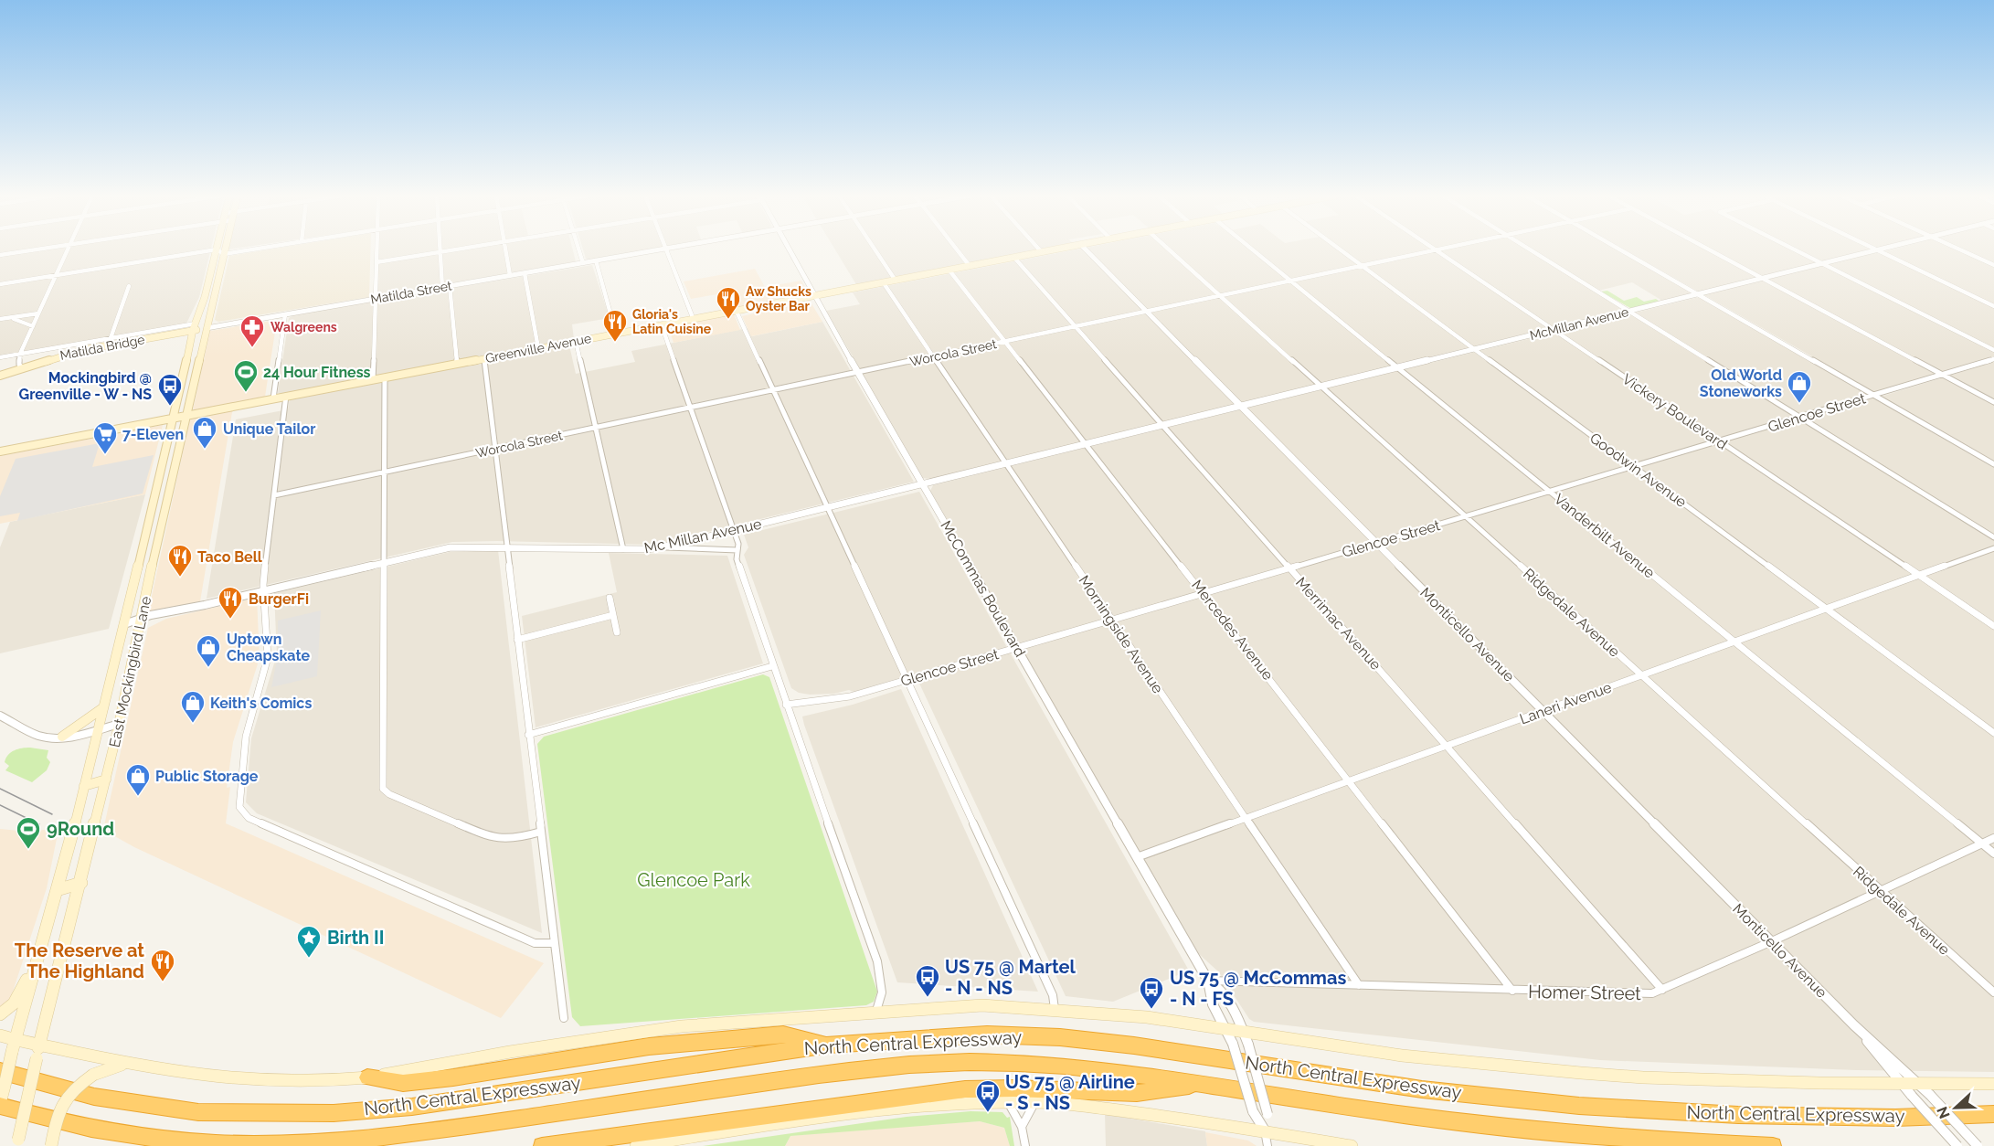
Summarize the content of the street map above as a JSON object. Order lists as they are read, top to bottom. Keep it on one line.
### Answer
{"streets":{"highway":["North Central Expressway"],"main road":["Matilda Bridge","Greenville Avenue","East Mockingbird Lane"],"street":["Matilda Street","McMillan Avenue","Worcola Street","Vickery Boulevard","Glencoe Street","Goodwin Avenue","Mc Millan Avenue","Vanderbilt Avenue","McCommas Boulevard","Ridgedale Avenue","Merrimac Avenue","Mercedes Avenue","Morningside Avenue","Monticello Avenue","Laneri Avenue","Homer Street"]},"crossings":[["Matilda Street","Matilda Bridge"],["Matilda Street","East Mockingbird Lane"],["McMillan Avenue","Vickery Boulevard"],["McMillan Avenue","Goodwin Avenue"],["McMillan Avenue","Mc Millan Avenue"],["McMillan Avenue","Vanderbilt Avenue"],["McMillan Avenue","Ridgedale Avenue"],["McMillan Avenue","Merrimac Avenue"],["McMillan Avenue","Monticello Avenue"],["Matilda Bridge","East Mockingbird Lane"],["Greenville Avenue","McCommas Boulevard"],["Greenville Avenue","Merrimac Avenue"],["Greenville Avenue","Mercedes Avenue"],["Greenville Avenue","Morningside Avenue"],["Greenville Avenue","East Mockingbird Lane"],["Worcola Street","Vickery Boulevard"],["Worcola Street","Goodwin Avenue"],["Worcola Street","Vanderbilt Avenue"],["Worcola Street","McCommas Boulevard"],["Worcola Street","Ridgedale Avenue"],["Worcola Street","Merrimac Avenue"],["Worcola Street","Mercedes Avenue"],["Worcola Street","Morningside Avenue"],["Worcola Street","Monticello Avenue"],["Vickery Boulevard","Glencoe Street"],["Vickery Boulevard","Laneri Avenue"],["Glencoe Street","Goodwin Avenue"],["Glencoe Street","Vanderbilt Avenue"],["Glencoe Street","McCommas Boulevard"],["Glencoe Street","Ridgedale Avenue"],["Glencoe Street","Merrimac Avenue"],["Glencoe Street","Mercedes Avenue"],["Glencoe Street","Morningside Avenue"],["Glencoe Street","Monticello Avenue"],["Goodwin Avenue","Laneri Avenue"],["Mc Millan Avenue","McCommas Boulevard"],["Mc Millan Avenue","Merrimac Avenue"],["Mc Millan Avenue","Mercedes Avenue"],["Mc Millan Avenue","Morningside Avenue"],["Mc Millan Avenue","East Mockingbird Lane"],["Vanderbilt Avenue","Laneri Avenue"],["Vanderbilt Avenue","Homer Street"],["McCommas Boulevard","Laneri Avenue"],["McCommas Boulevard","Homer Street"],["McCommas Boulevard","North Central Expressway"],["Ridgedale Avenue","Laneri Avenue"],["Ridgedale Avenue","Homer Street"],["Merrimac Avenue","Laneri Avenue"],["Merrimac Avenue","Homer Street"],["Mercedes Avenue","Laneri Avenue"],["Mercedes Avenue","Homer Street"],["Morningside Avenue","Laneri Avenue"],["Morningside Avenue","Homer Street"],["Monticello Avenue","Laneri Avenue"],["Monticello Avenue","Homer Street"],["Monticello Avenue","North Central Expressway"],["East Mockingbird Lane","North Central Expressway"]],"parks":["Glencoe Park"],"places":{"restaurant":["Aw Shucks Oyster Bar","Gloria's Latin Cuisine","Taco Bell","BurgerFi","The Reserve at The Highland"],"pharmacy":["Walgreens"],"sports":["24 Hour Fitness","9Round"],"shop":["Old World Stoneworks","Unique Tailor","Uptown Cheapskate","Keith's Comics","Public Storage"],"bus stop":["Mockingbird @ Greenville - W - NS","US 75 @ Martel - N - NS","US 75 @ McCommas - N - FS","US 75 @ Airline - S - NS"],"supermarket":["7-Eleven"],"place":["Birth II"]},"north":"left"}
